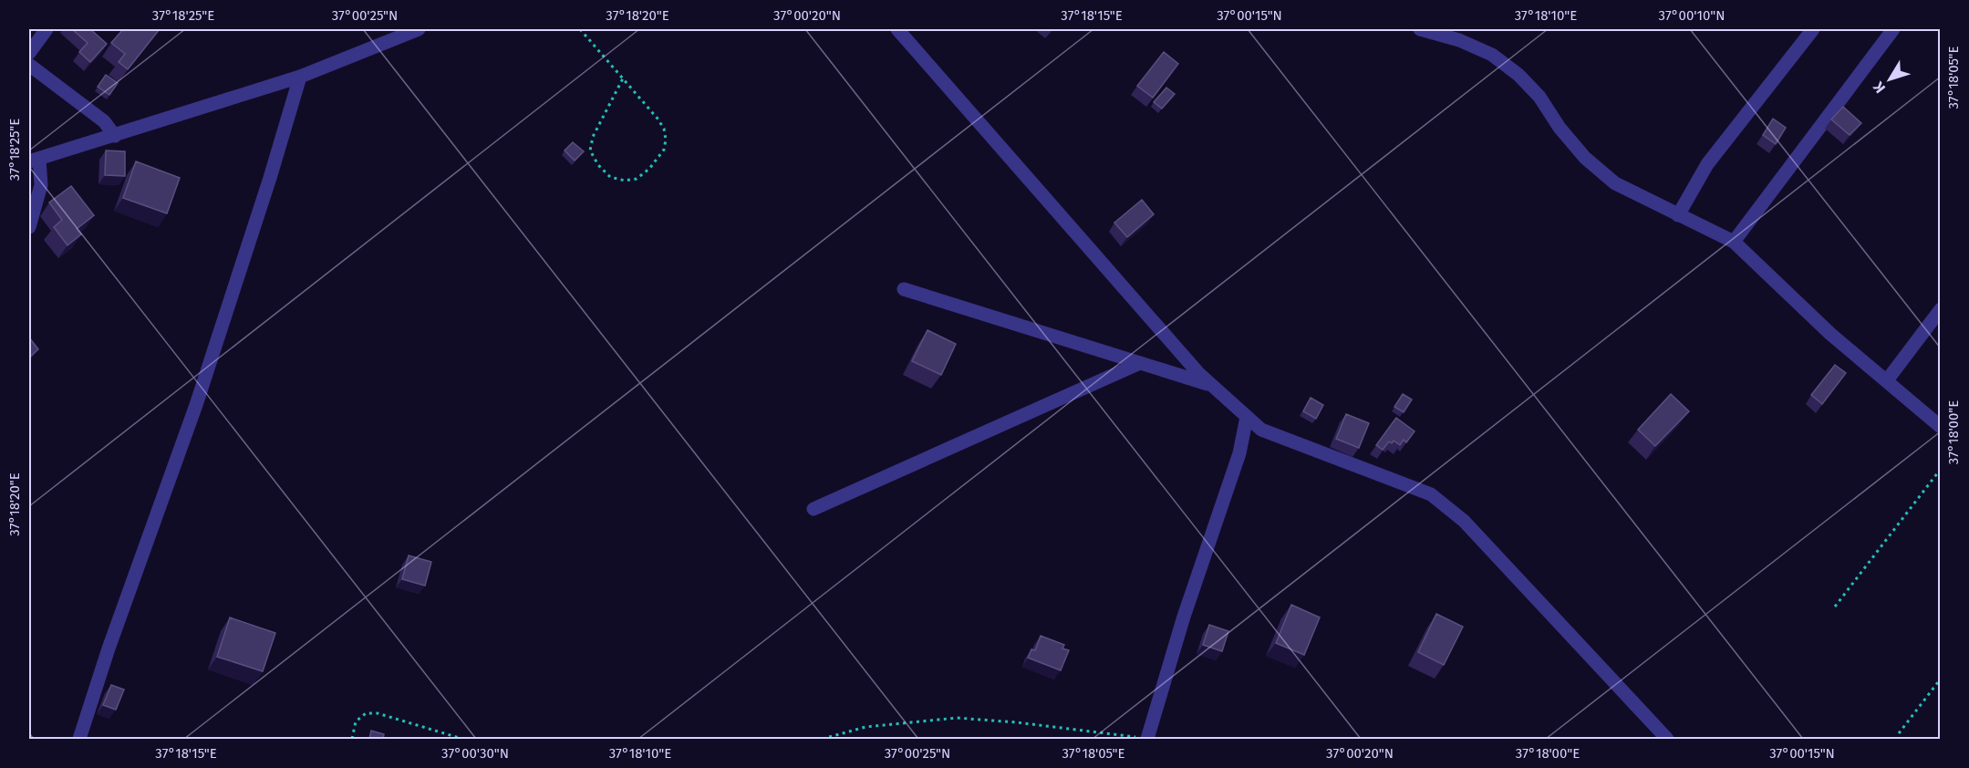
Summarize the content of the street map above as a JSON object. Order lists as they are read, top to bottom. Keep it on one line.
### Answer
{"north":"bottom left","coordinates":["37°18'25\"E","37°00'25\"N","37°18'20\"E","37°00'20\"N","37°18'15\"E","37°00'15\"N","37°18'10\"E","37°00'10\"N","37°18'05\"E","37°18'00\"E","37°00'30\"N"]}
